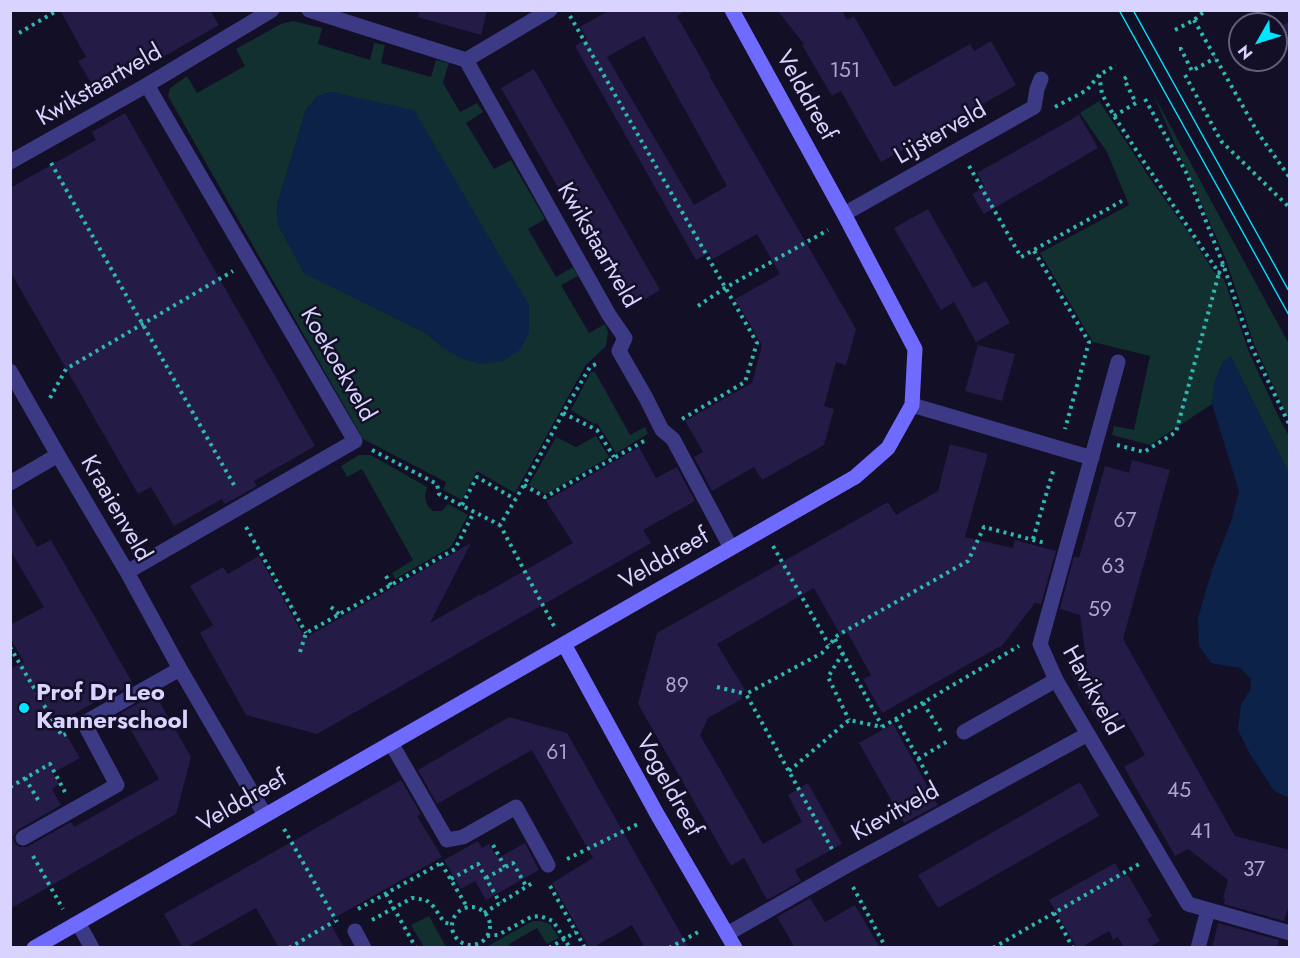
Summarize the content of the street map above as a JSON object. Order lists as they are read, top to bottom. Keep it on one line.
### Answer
{"streets":{"street":["Kwikstaartveld","Velddreef","Lijsterveld","Koekoekveld","Kraaienveld","Havikveld","Vogeldreef","Kievitveld"]},"crossings":[["Kwikstaartveld","Velddreef"],["Kwikstaartveld","Koekoekveld"],["Velddreef","Lijsterveld"],["Velddreef","Kraaienveld"],["Velddreef","Vogeldreef"],["Koekoekveld","Kraaienveld"],["Havikveld","Kievitveld"],["Vogeldreef","Kievitveld"]],"places":["Prof Dr Leo Kannerschool"],"house_numbers":["151","67","63","59","89","61","45","41","37"],"north":"bottom left"}
